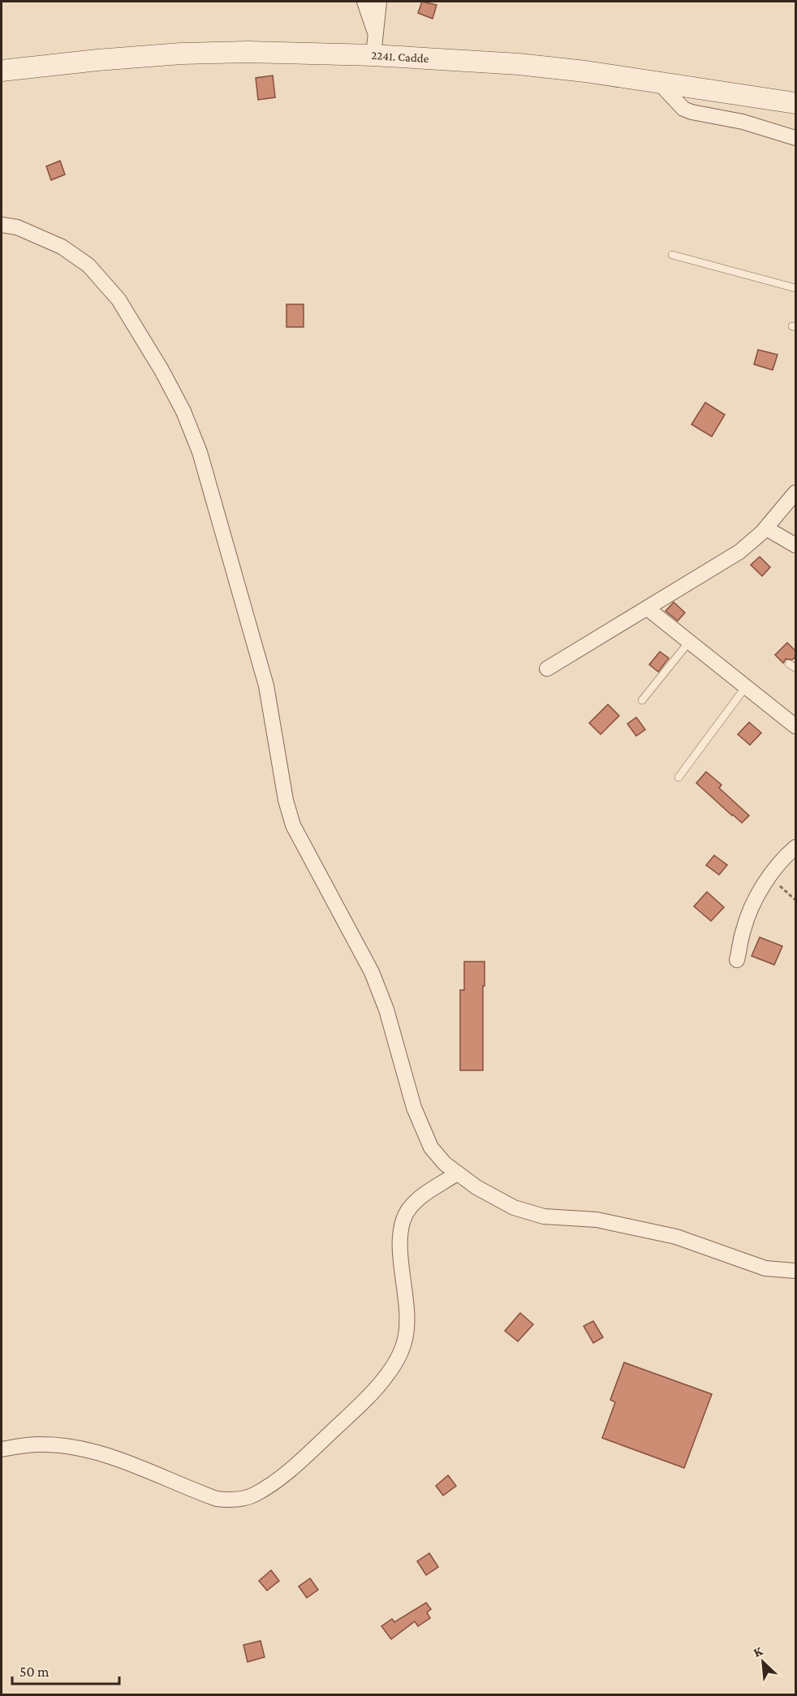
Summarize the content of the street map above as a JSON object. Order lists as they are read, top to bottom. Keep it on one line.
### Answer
{"streets":{"street":["2241. Cadde"]},"scale_bar":"50 m","north":"top left"}
